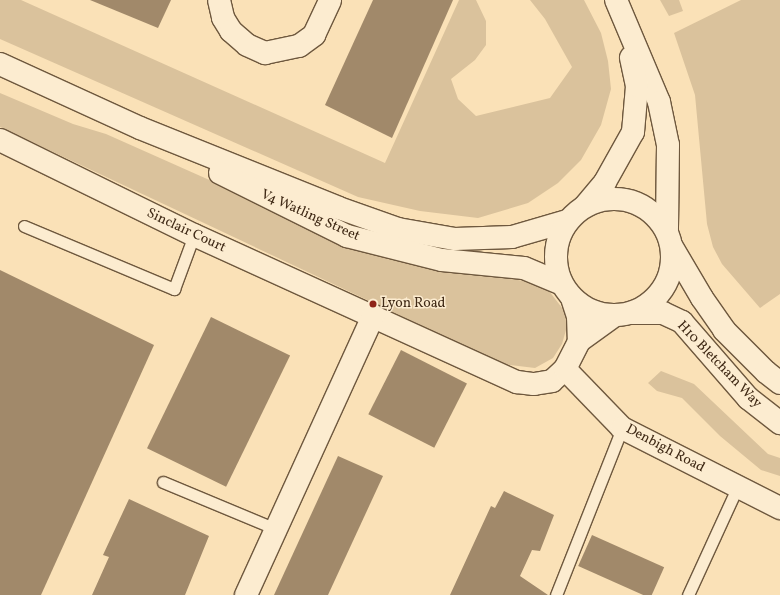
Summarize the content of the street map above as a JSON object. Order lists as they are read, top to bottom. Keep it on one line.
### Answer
{"streets":{"street":["V4 Watling Street","Sinclair Court","H10 Bletcham Way","Denbigh Road"]},"crossings":[["V4 Watling Street","H10 Bletcham Way"]],"places":["Lyon Road"]}
